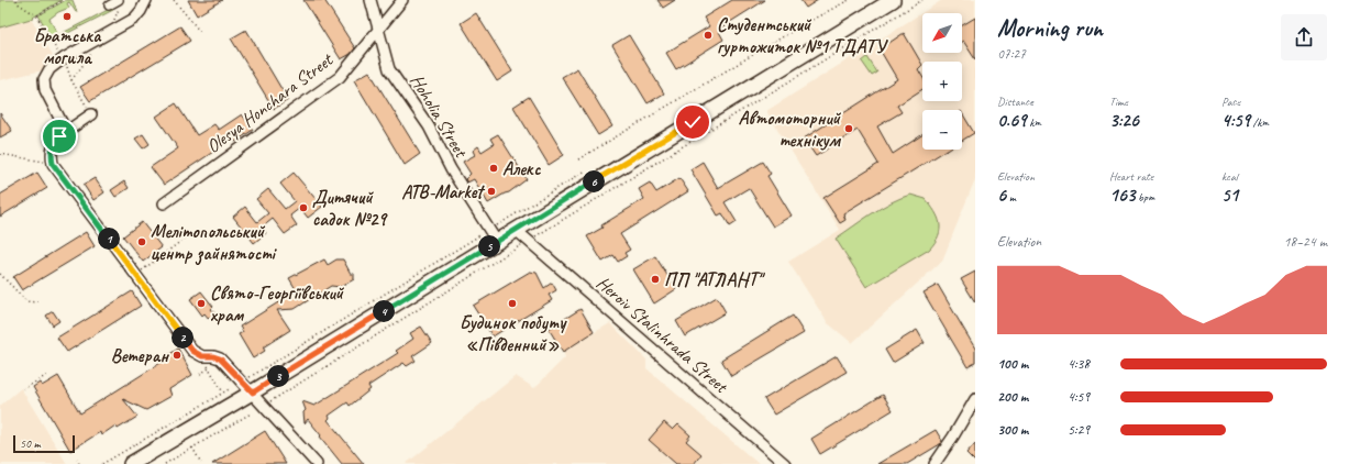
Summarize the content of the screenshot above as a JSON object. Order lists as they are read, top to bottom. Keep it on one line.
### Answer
{"streets":{"street":["Olesya Honchara Street","Hoholia Street","Heroiv Stalinhrada Street"]},"crossings":[["Olesya Honchara Street","Hoholia Street"]],"places":["Братська могила","Студентський гуртожиток №1 ТДАТУ","Автомоторний технікум","Алекс","ATB-Market","Дитячий садок №29","Мелітопольський центр зайнятості","ПП \"АТЛАНТ\"","Свято-Георгіївський храм","Будинок побуту «Південний»","Ветеран"],"scale_bar":"50 m","north":"bottom left","page":{"heading":["Morning run","07:27"],"map_buttons":["+","−"],"stats":[["Distance","0.69 km"],["Time","3:26"],["Pace","4:59 /km"],["Elevation","6 m"],["Heart rate","163 bpm"],["kcal","51"]],"pins":["6","1","5","4","2","3"],"chart":["Elevation","18–24 m"],"list":[{"name":"100 m","note":"4:38"},{"name":"200 m","note":"4:59"},{"name":"300 m","note":"5:29"}],"scale":"50 m"}}
